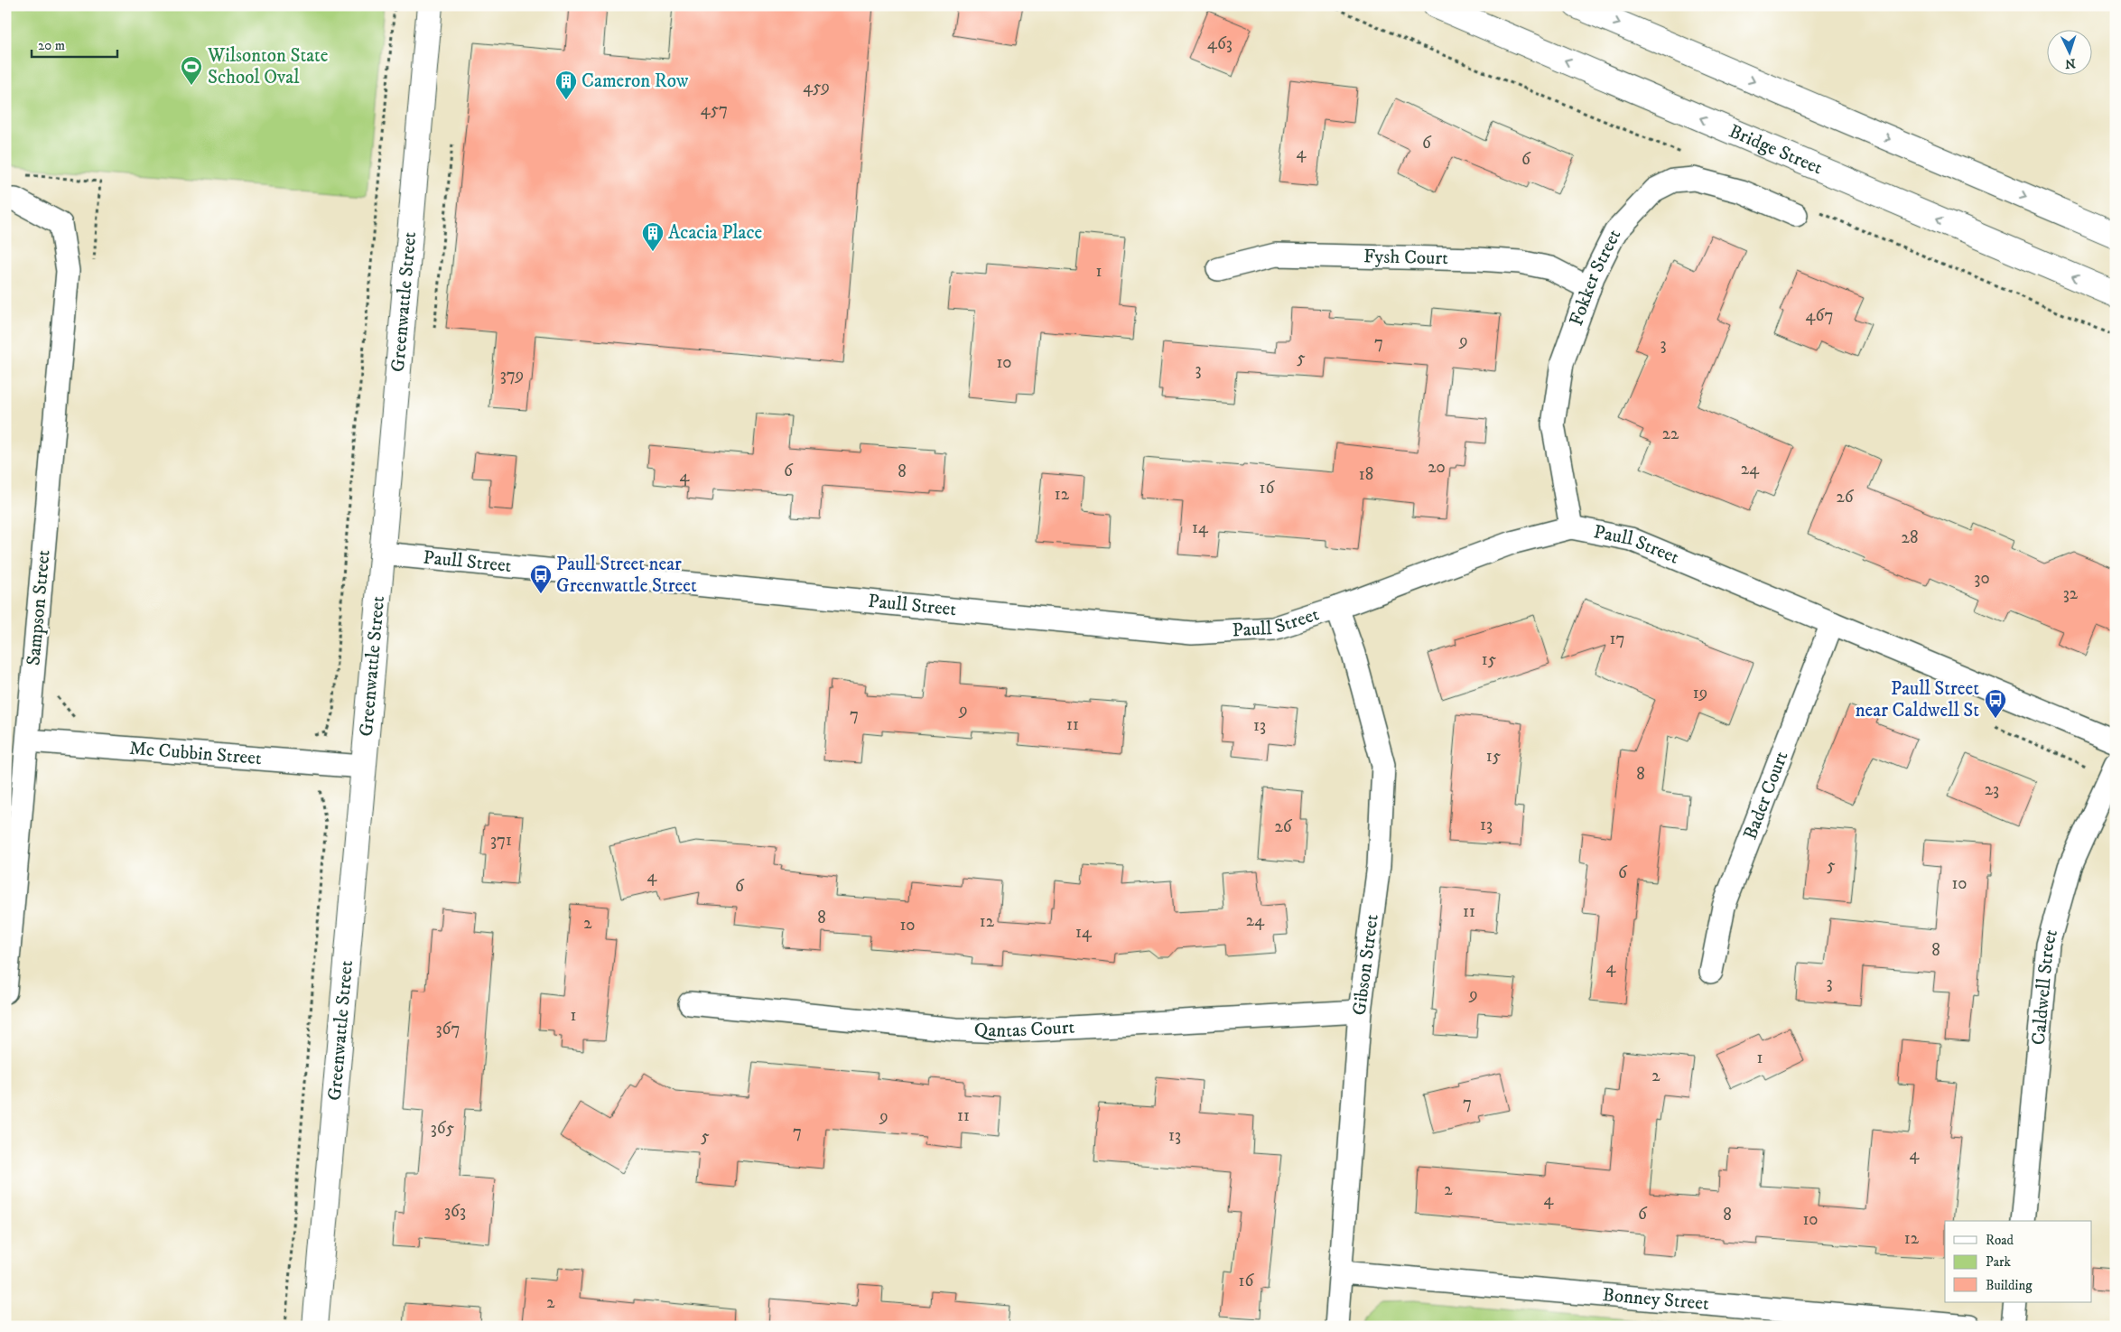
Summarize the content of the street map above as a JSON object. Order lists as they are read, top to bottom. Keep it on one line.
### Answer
{"streets":{"main road":["Bridge Street","Greenwattle Street"],"street":["Fysh Court","Fokker Street","Paull Street","Sampson Street","Mc Cubbin Street","Bader Court","Gibson Street","Caldwell Street","Qantas Court","Bonney Street"]},"crossings":[["Fysh Court","Fokker Street"],["Fokker Street","Paull Street"],["Greenwattle Street","Paull Street"],["Greenwattle Street","Mc Cubbin Street"],["Paull Street","Bader Court"],["Paull Street","Gibson Street"],["Sampson Street","Mc Cubbin Street"],["Gibson Street","Qantas Court"],["Gibson Street","Bonney Street"]],"places":{"sports":["Wilsonton State School Oval"],"building":["Cameron Row","Acacia Place"],"bus stop":["Paull Street near Greenwattle Street","Paull Street near Caldwell St"]},"house_numbers":["463","459","457","6","4","6","1","467","9","7","3","5","10","3","379","22","20","24","6","8","18","4","16","12","26","14","28","30","32","17","15","19","9","7","11","13","15","8","23","13","26","371","5","6","4","10","6","11","8","24","12","2","10","14","8","4","3","9","1","367","1","2","7","11","9","365","7","13","5","4","2","4","363","6","8","10","12","16","2"],"legend":["Road","Park","Building"],"scale_bar":"20 m","north":"bottom"}
